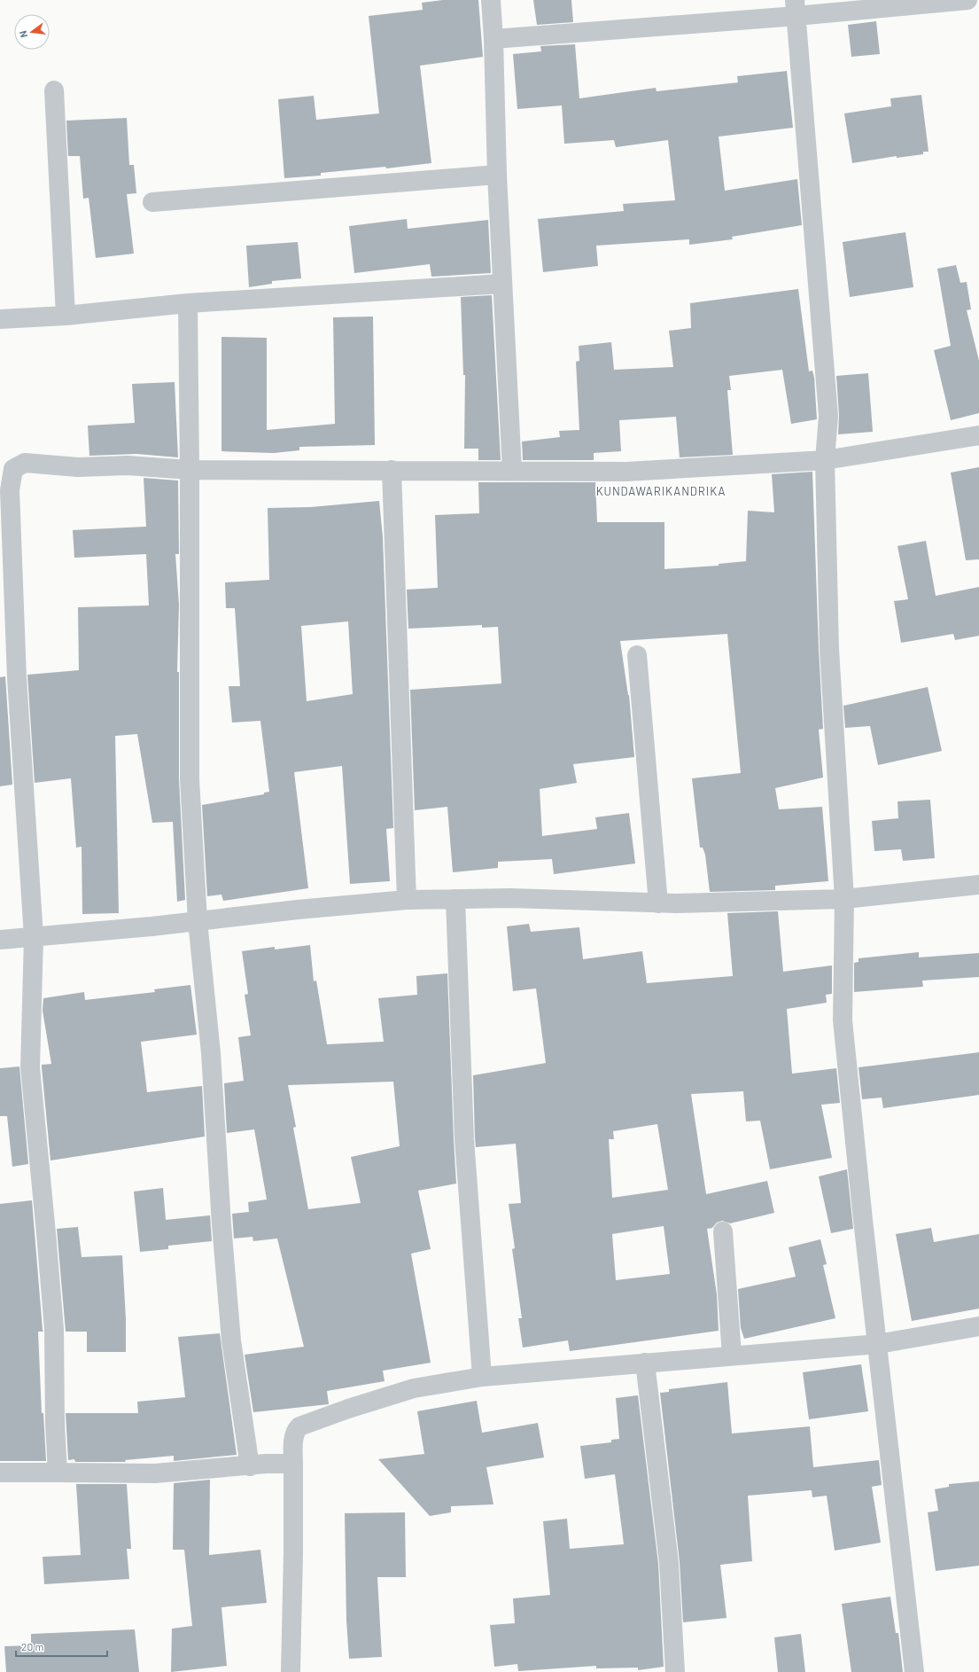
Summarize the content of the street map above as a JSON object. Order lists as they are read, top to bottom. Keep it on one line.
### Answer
{"districts":["KUNDAWARIKANDRIKA"],"scale_bar":"20 m","north":"left"}
